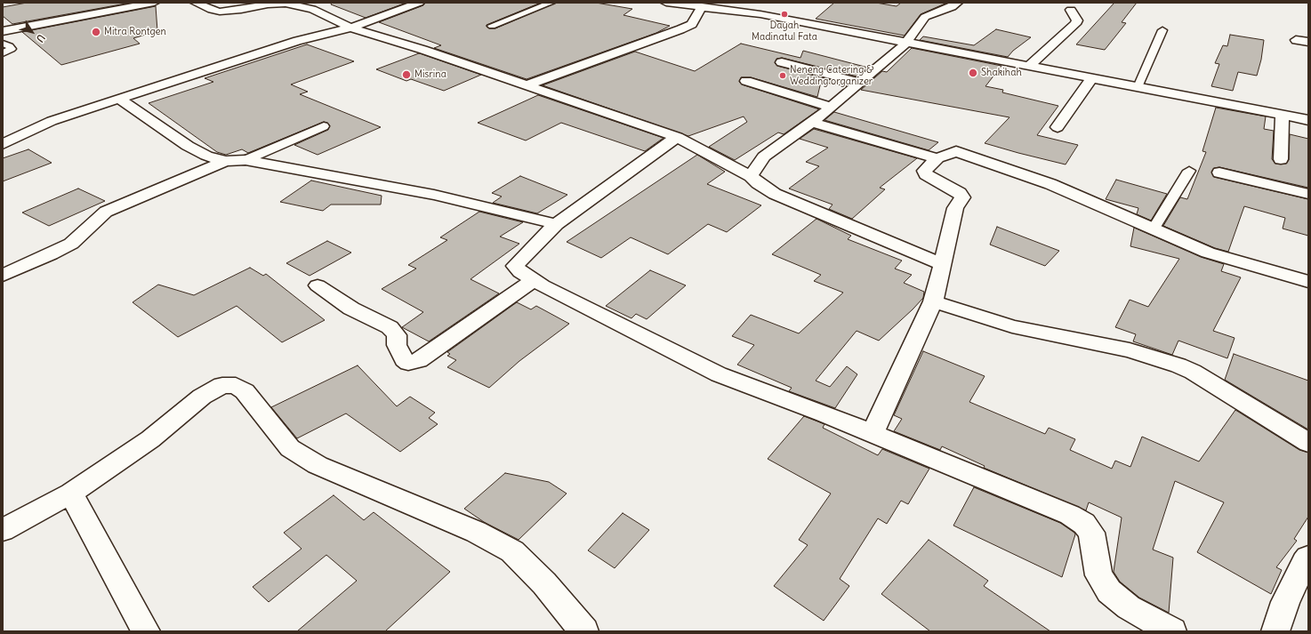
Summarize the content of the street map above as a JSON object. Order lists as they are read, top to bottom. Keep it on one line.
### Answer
{"places":["Dayah Madinatul Fata","Mitra Rontgen","Shakihah","Misrina","Neneng Catering & Wedding organizer"],"north":"bottom right"}
